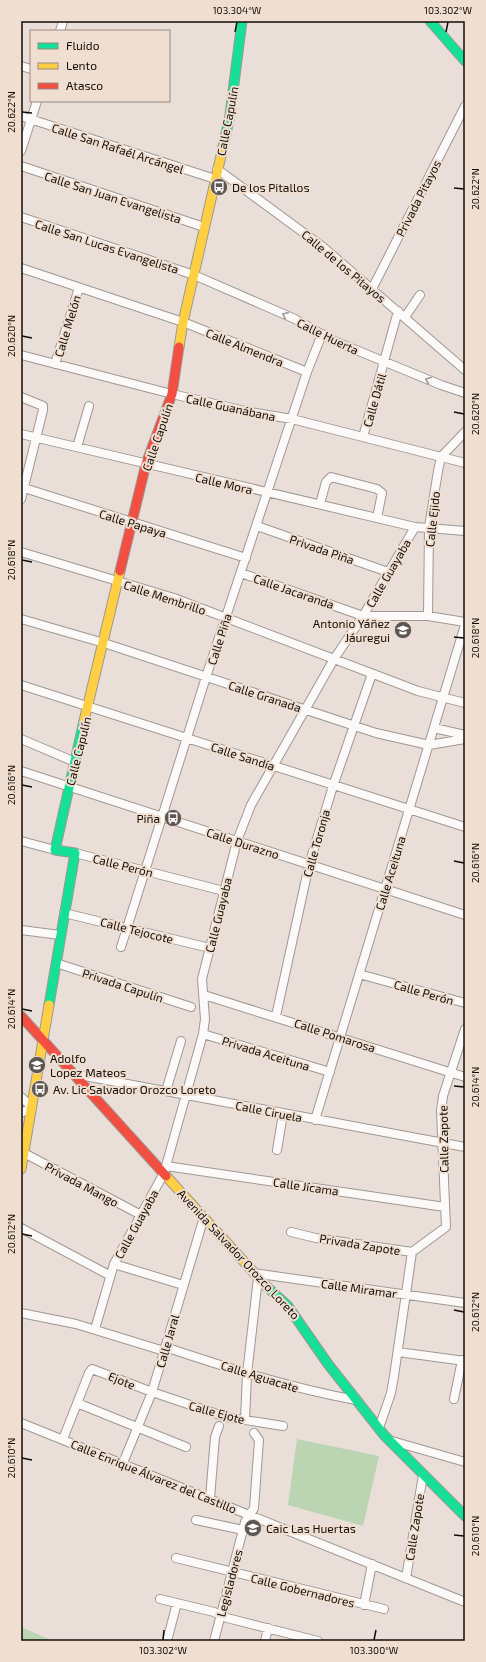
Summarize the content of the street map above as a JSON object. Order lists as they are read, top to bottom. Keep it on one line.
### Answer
{"streets":{"street":["Calle Capulín","Calle San Rafaél Arcángel","Calle San Juan Evangelista","Privada Pitayos","Calle San Lucas Evangelista","Calle de los Pitayos","Calle Melón","Calle Huerta","Calle Almendra","Calle Dátil","Calle Guanábana","Calle Mora","Calle Ejido","Calle Papaya","Privada Piña","Calle Guayaba","Calle Jacaranda","Calle Membrillo","Calle Piña","Calle Granada","Calle Sandía","Calle Durazno","Calle Toronja","Calle Perón","Calle Aceituna","Calle Tejocote","Privada Capulín","Calle Pomarosa","Privada Aceituna","Calle Ciruela","Calle Zapote","Privada Mango","Calle Jícama","Privada Zapote","Avenida Salvador Orozco Loreto","Calle Miramar","Calle Jaral","Calle Aguacate","Ejote","Calle Ejote","Calle Enrique Álvarez del Castillo","Legisladores","Calle Gobernadores"]},"crossings":[["Calle Capulín","Calle San Rafaél Arcángel"],["Calle Capulín","Calle San Juan Evangelista"],["Calle Capulín","Calle San Lucas Evangelista"],["Calle Capulín","Calle de los Pitayos"],["Calle Capulín","Calle Huerta"],["Calle Capulín","Calle Almendra"],["Calle Capulín","Calle Guanábana"],["Calle Capulín","Calle Mora"],["Calle Capulín","Calle Papaya"],["Calle Capulín","Calle Membrillo"],["Calle Capulín","Calle Granada"],["Calle Capulín","Calle Sandía"],["Calle Capulín","Calle Durazno"],["Calle Capulín","Calle Perón"],["Privada Pitayos","Calle de los Pitayos"],["Calle San Lucas Evangelista","Calle Huerta"],["Calle de los Pitayos","Calle Dátil"],["Calle Melón","Calle Almendra"],["Calle Melón","Calle Guanábana"],["Calle Huerta","Calle Dátil"],["Calle Huerta","Calle Piña"],["Calle Almendra","Calle Piña"],["Calle Dátil","Calle Guanábana"],["Calle Guanábana","Calle Ejido"],["Calle Guanábana","Calle Piña"],["Calle Mora","Calle Ejido"],["Calle Mora","Calle Guayaba"],["Calle Mora","Calle Piña"],["Calle Ejido","Calle Jacaranda"],["Calle Papaya","Calle Piña"],["Privada Piña","Calle Guayaba"],["Privada Piña","Calle Piña"],["Calle Guayaba","Calle Jacaranda"],["Calle Guayaba","Calle Membrillo"],["Calle Guayaba","Calle Granada"],["Calle Guayaba","Calle Sandía"],["Calle Guayaba","Calle Durazno"],["Calle Guayaba","Calle Perón"],["Calle Guayaba","Calle Tejocote"],["Calle Guayaba","Calle Pomarosa"],["Calle Guayaba","Privada Aceituna"],["Calle Guayaba","Calle Ciruela"],["Calle Guayaba","Privada Mango"],["Calle Guayaba","Calle Jícama"],["Calle Guayaba","Avenida Salvador Orozco Loreto"],["Calle Guayaba","Calle Aguacate"],["Calle Jacaranda","Calle Piña"],["Calle Jacaranda","Calle Aceituna"],["Calle Membrillo","Calle Piña"],["Calle Membrillo","Calle Toronja"],["Calle Membrillo","Calle Aceituna"],["Calle Piña","Calle Granada"],["Calle Piña","Calle Sandía"],["Calle Piña","Calle Durazno"],["Calle Piña","Calle Perón"],["Calle Piña","Calle Tejocote"],["Calle Granada","Calle Toronja"],["Calle Granada","Calle Aceituna"],["Calle Sandía","Calle Toronja"],["Calle Sandía","Calle Aceituna"],["Calle Durazno","Calle Toronja"],["Calle Durazno","Calle Aceituna"],["Calle Toronja","Calle Pomarosa"],["Calle Perón","Calle Aceituna"],["Calle Aceituna","Calle Pomarosa"],["Calle Aceituna","Privada Aceituna"],["Calle Aceituna","Calle Ciruela"],["Calle Pomarosa","Calle Zapote"],["Calle Ciruela","Calle Zapote"],["Calle Ciruela","Avenida Salvador Orozco Loreto"],["Calle Zapote","Calle Jícama"],["Calle Zapote","Privada Zapote"],["Calle Zapote","Avenida Salvador Orozco Loreto"],["Calle Zapote","Calle Enrique Álvarez del Castillo"],["Calle Jícama","Avenida Salvador Orozco Loreto"],["Avenida Salvador Orozco Loreto","Calle Miramar"],["Avenida Salvador Orozco Loreto","Calle Jaral"],["Avenida Salvador Orozco Loreto","Calle Aguacate"],["Calle Jaral","Calle Aguacate"],["Calle Jaral","Ejote"],["Calle Jaral","Calle Ejote"],["Calle Jaral","Calle Enrique Álvarez del Castillo"],["Ejote","Calle Ejote"],["Calle Enrique Álvarez del Castillo","Legisladores"],["Legisladores","Calle Gobernadores"]],"one_way":["Calle Huerta"],"places":{"bus stop":["De los Pitallos","Piña","Av. Lic Salvador Orozco Loreto"],"school or university":["Antonio Yáñez Jáuregui","Adolfo Lopez Mateos","Caic Las Huertas"]},"legend":["Fluido","Lento","Atasco"],"coordinates":["103.304°W","103.302°W","20.622°N","20.620°N","20.618°N","20.616°N","20.614°N","20.612°N","20.610°N","103.300°W"]}
